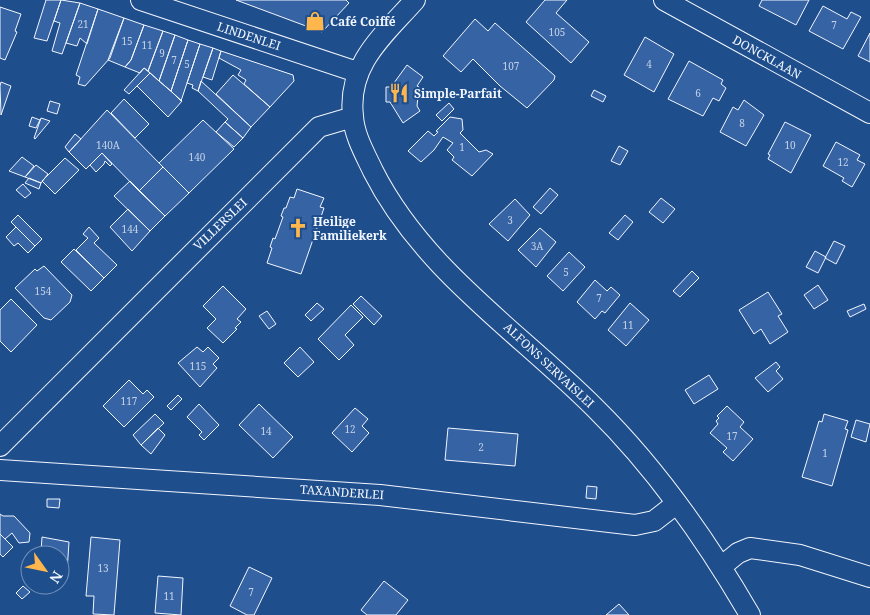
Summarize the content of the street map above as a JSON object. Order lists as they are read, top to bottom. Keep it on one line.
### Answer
{"streets":{"street":["LINDENLEI","DONCKLAAN","VILLERSLEI","ALFONS SERVAISLEI","TAXANDERLEI"]},"crossings":[["VILLERSLEI","ALFONS SERVAISLEI"],["ALFONS SERVAISLEI","TAXANDERLEI"]],"places":{"shop":["Café Coiffé"],"restaurant":["Simple-Parfait"],"church":["Heilige Familiekerk"]},"house_numbers":["21","7","105","15","11","9","7","5","4","107","6","8","140A","10","1","140","12","3","144","3A","5","154","7","11","115","117","12","14","17","2","1","13","7","11"],"north":"bottom right"}
